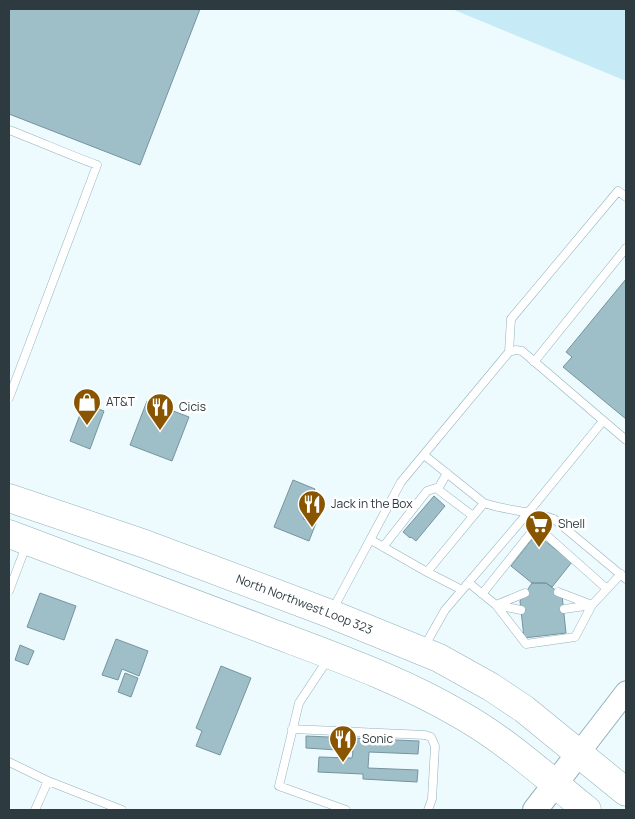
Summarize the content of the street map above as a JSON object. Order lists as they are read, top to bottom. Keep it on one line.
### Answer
{"streets":{"highway":["North Northwest Loop 323"]},"places":{"shop":["AT&T"],"restaurant":["Cicis","Jack in the Box","Sonic"],"supermarket":["Shell"]}}
